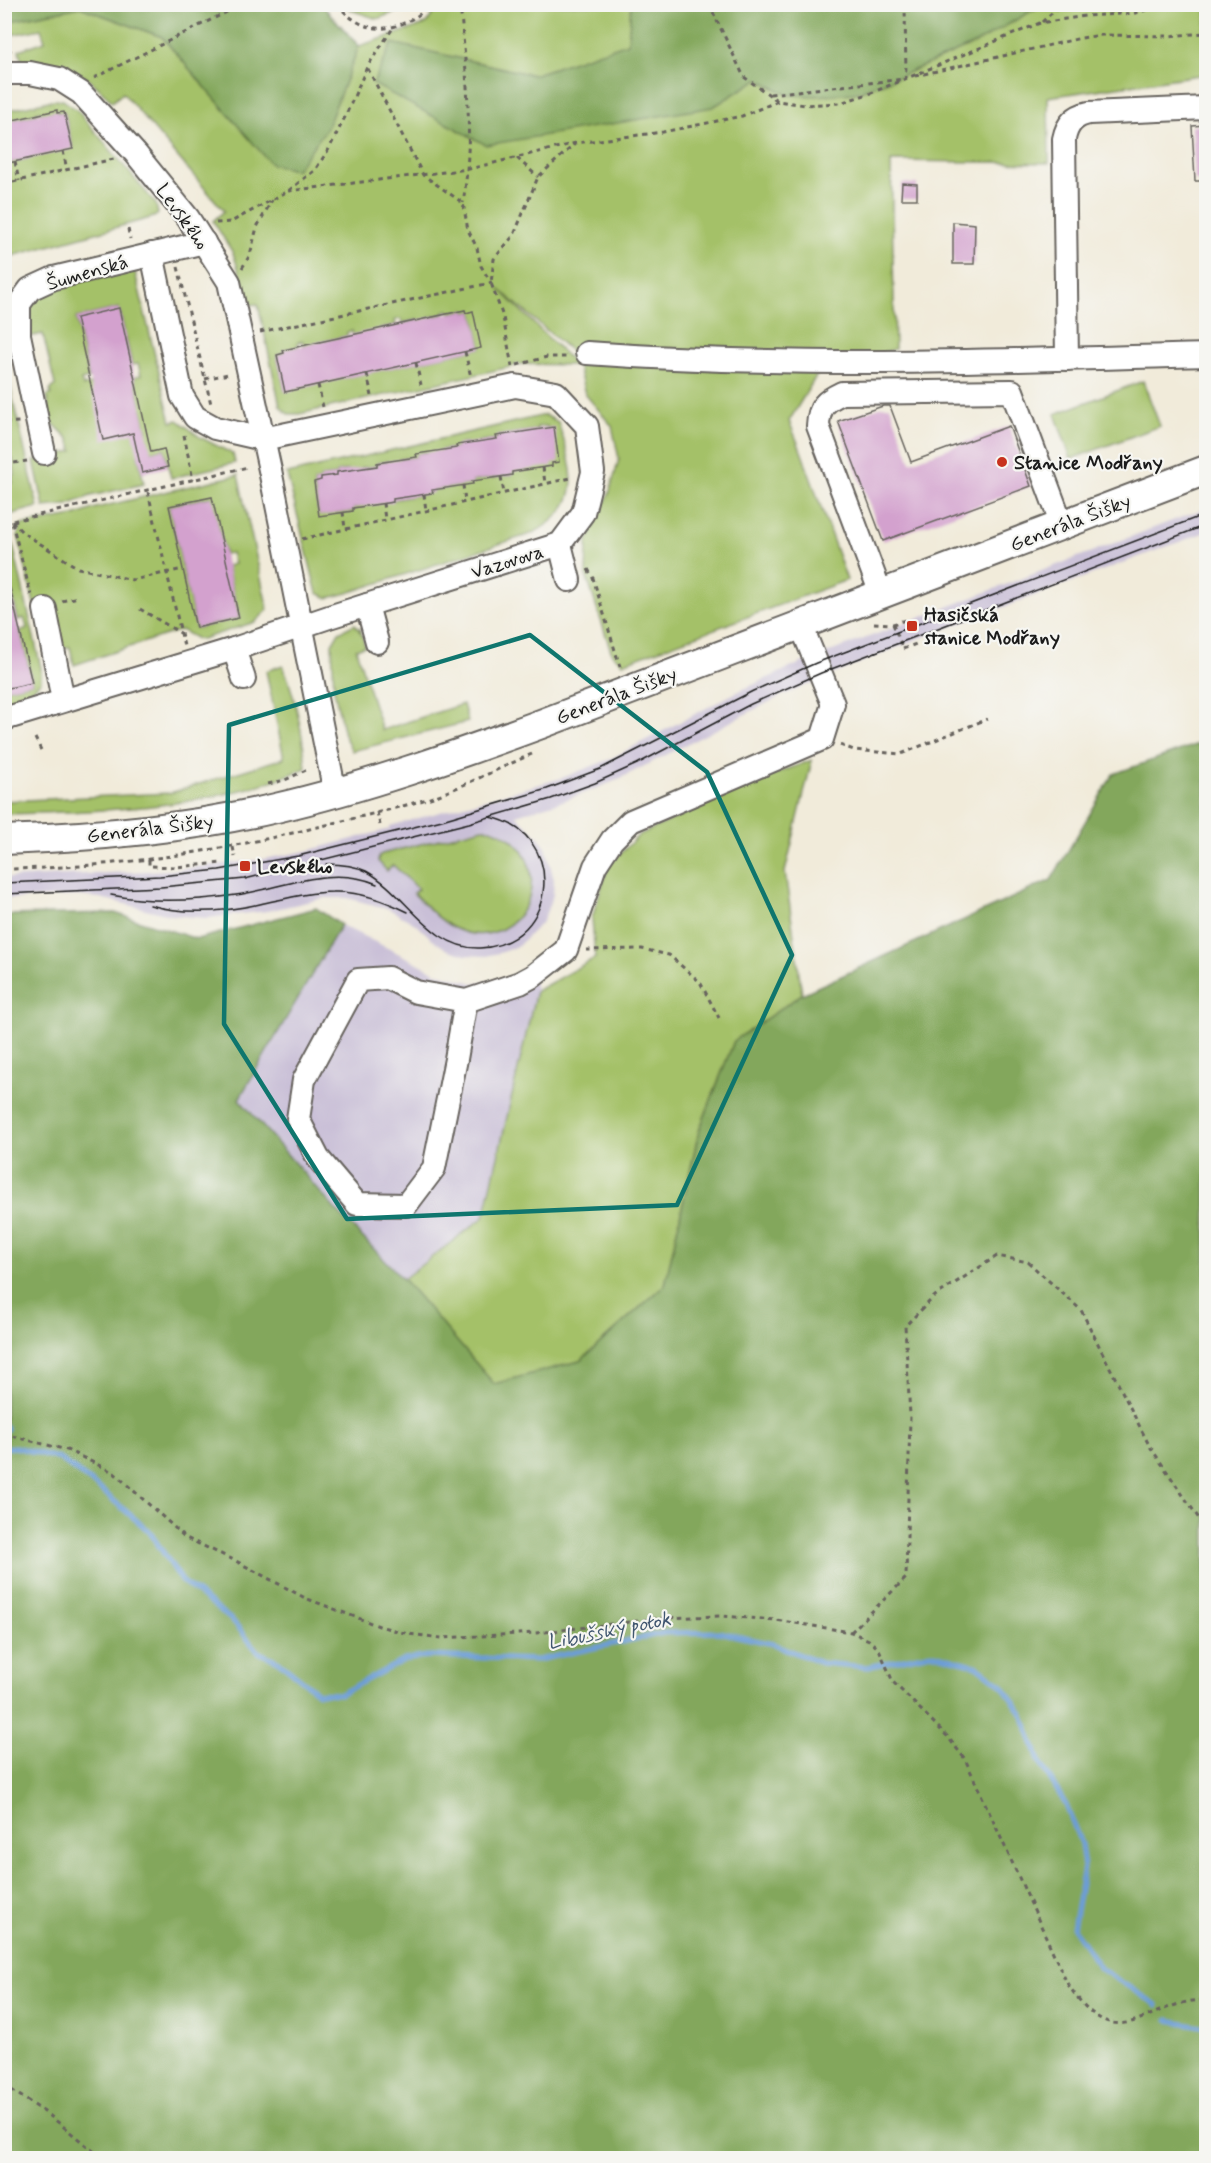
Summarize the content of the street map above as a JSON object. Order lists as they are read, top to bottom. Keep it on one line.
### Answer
{"streets":{"main road":["Generála Šišky"],"street":["Levského","Šumenská","Vazovova"]},"crossings":[["Levského","Šumenská"],["Levského","Generála Šišky"],["Levského","Vazovova"]],"water":["Libušský potok"],"places":{"other":["Stanice Modřany"],"transit":["Hasičská stanice Modřany","Levského"]}}
